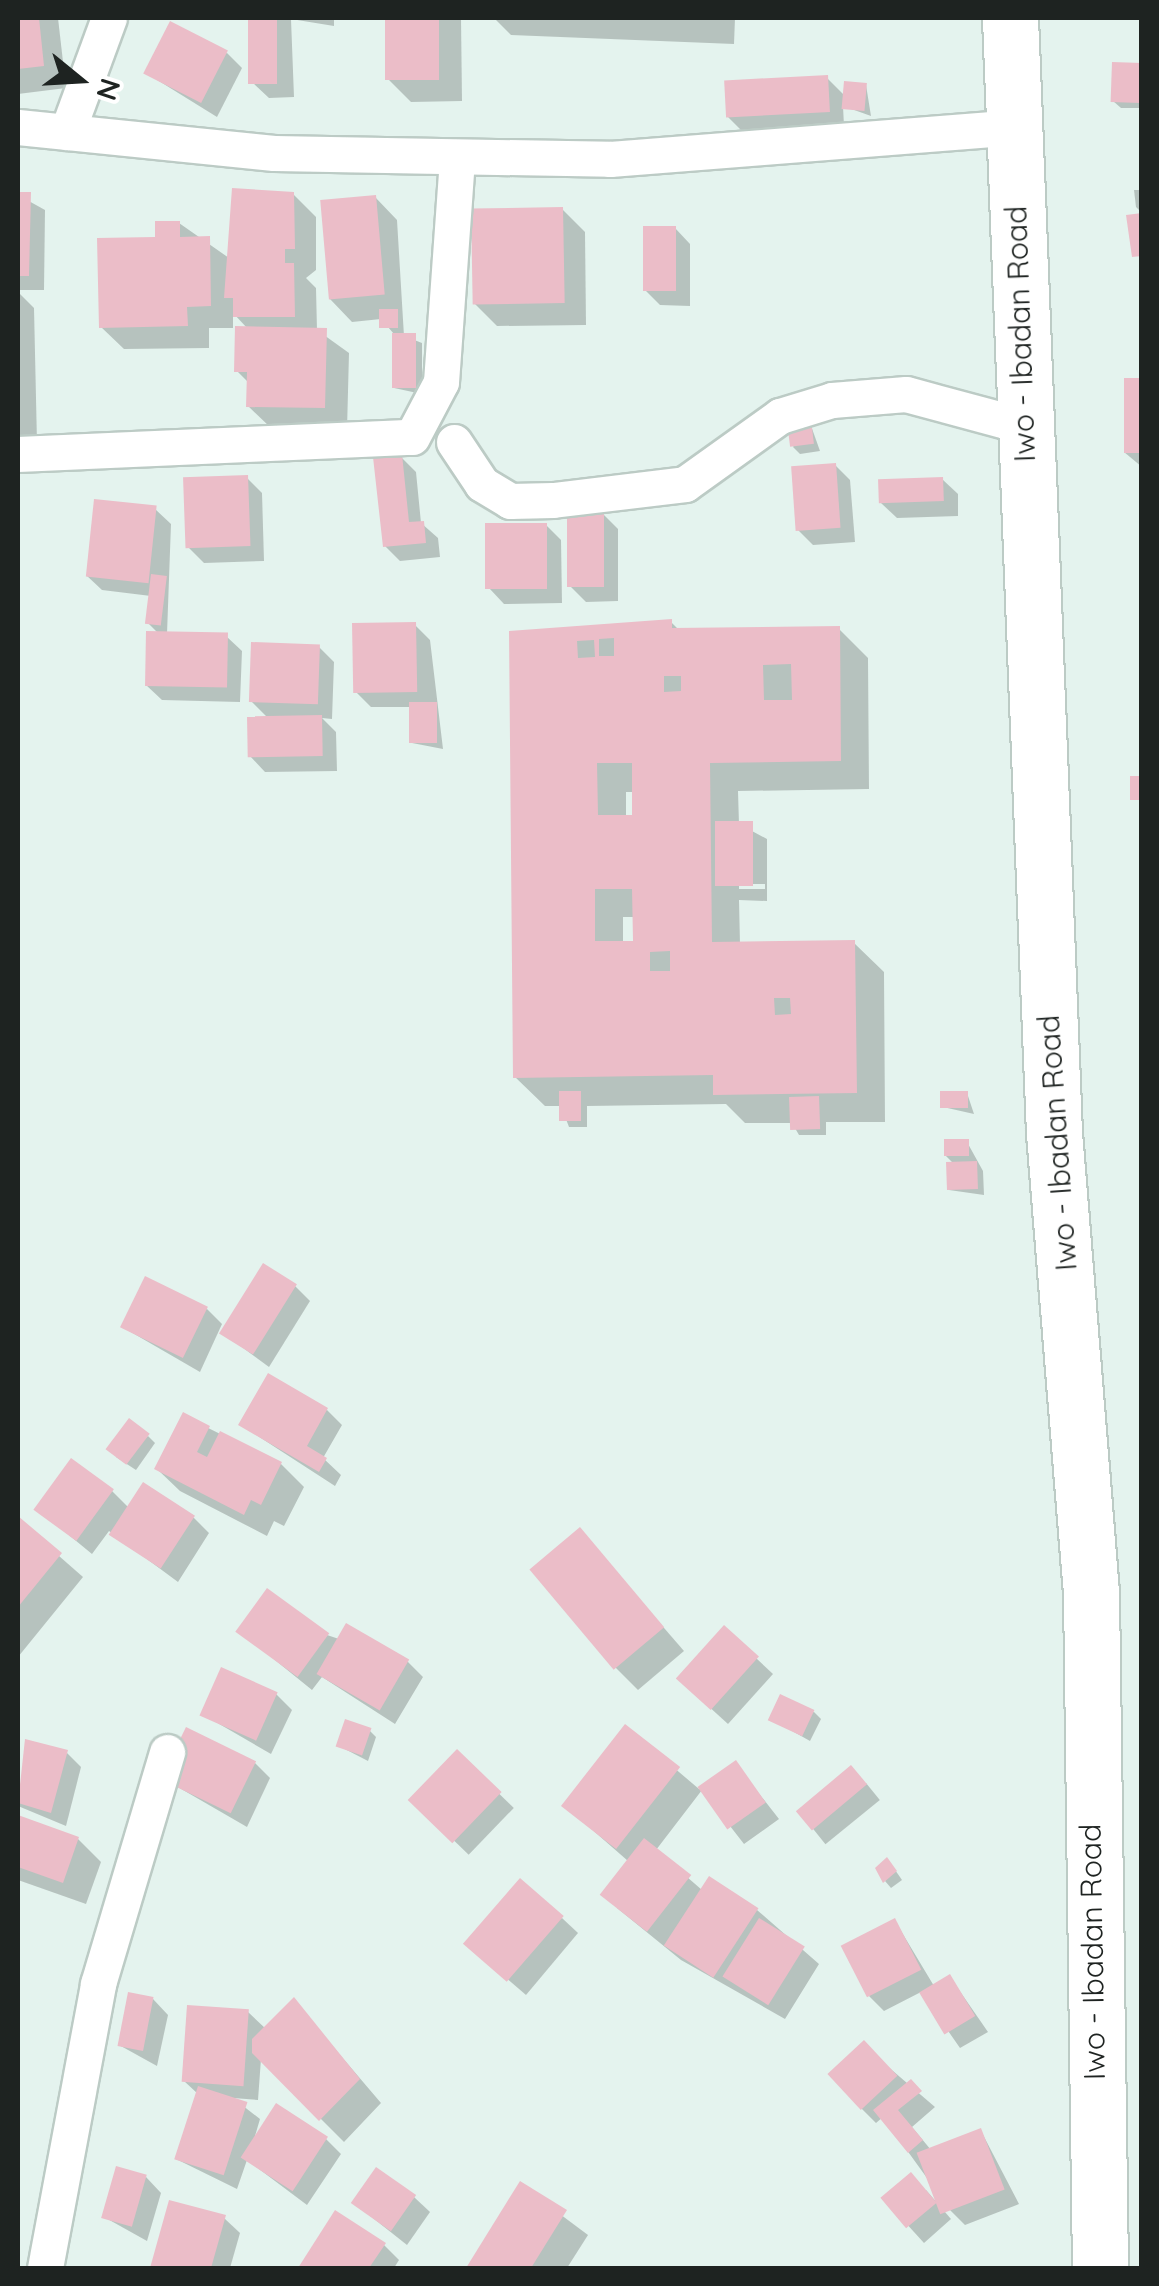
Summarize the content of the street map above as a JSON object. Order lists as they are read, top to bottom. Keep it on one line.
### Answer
{"streets":{"main road":["Iwo - Ibadan Road"]},"north":"right"}
